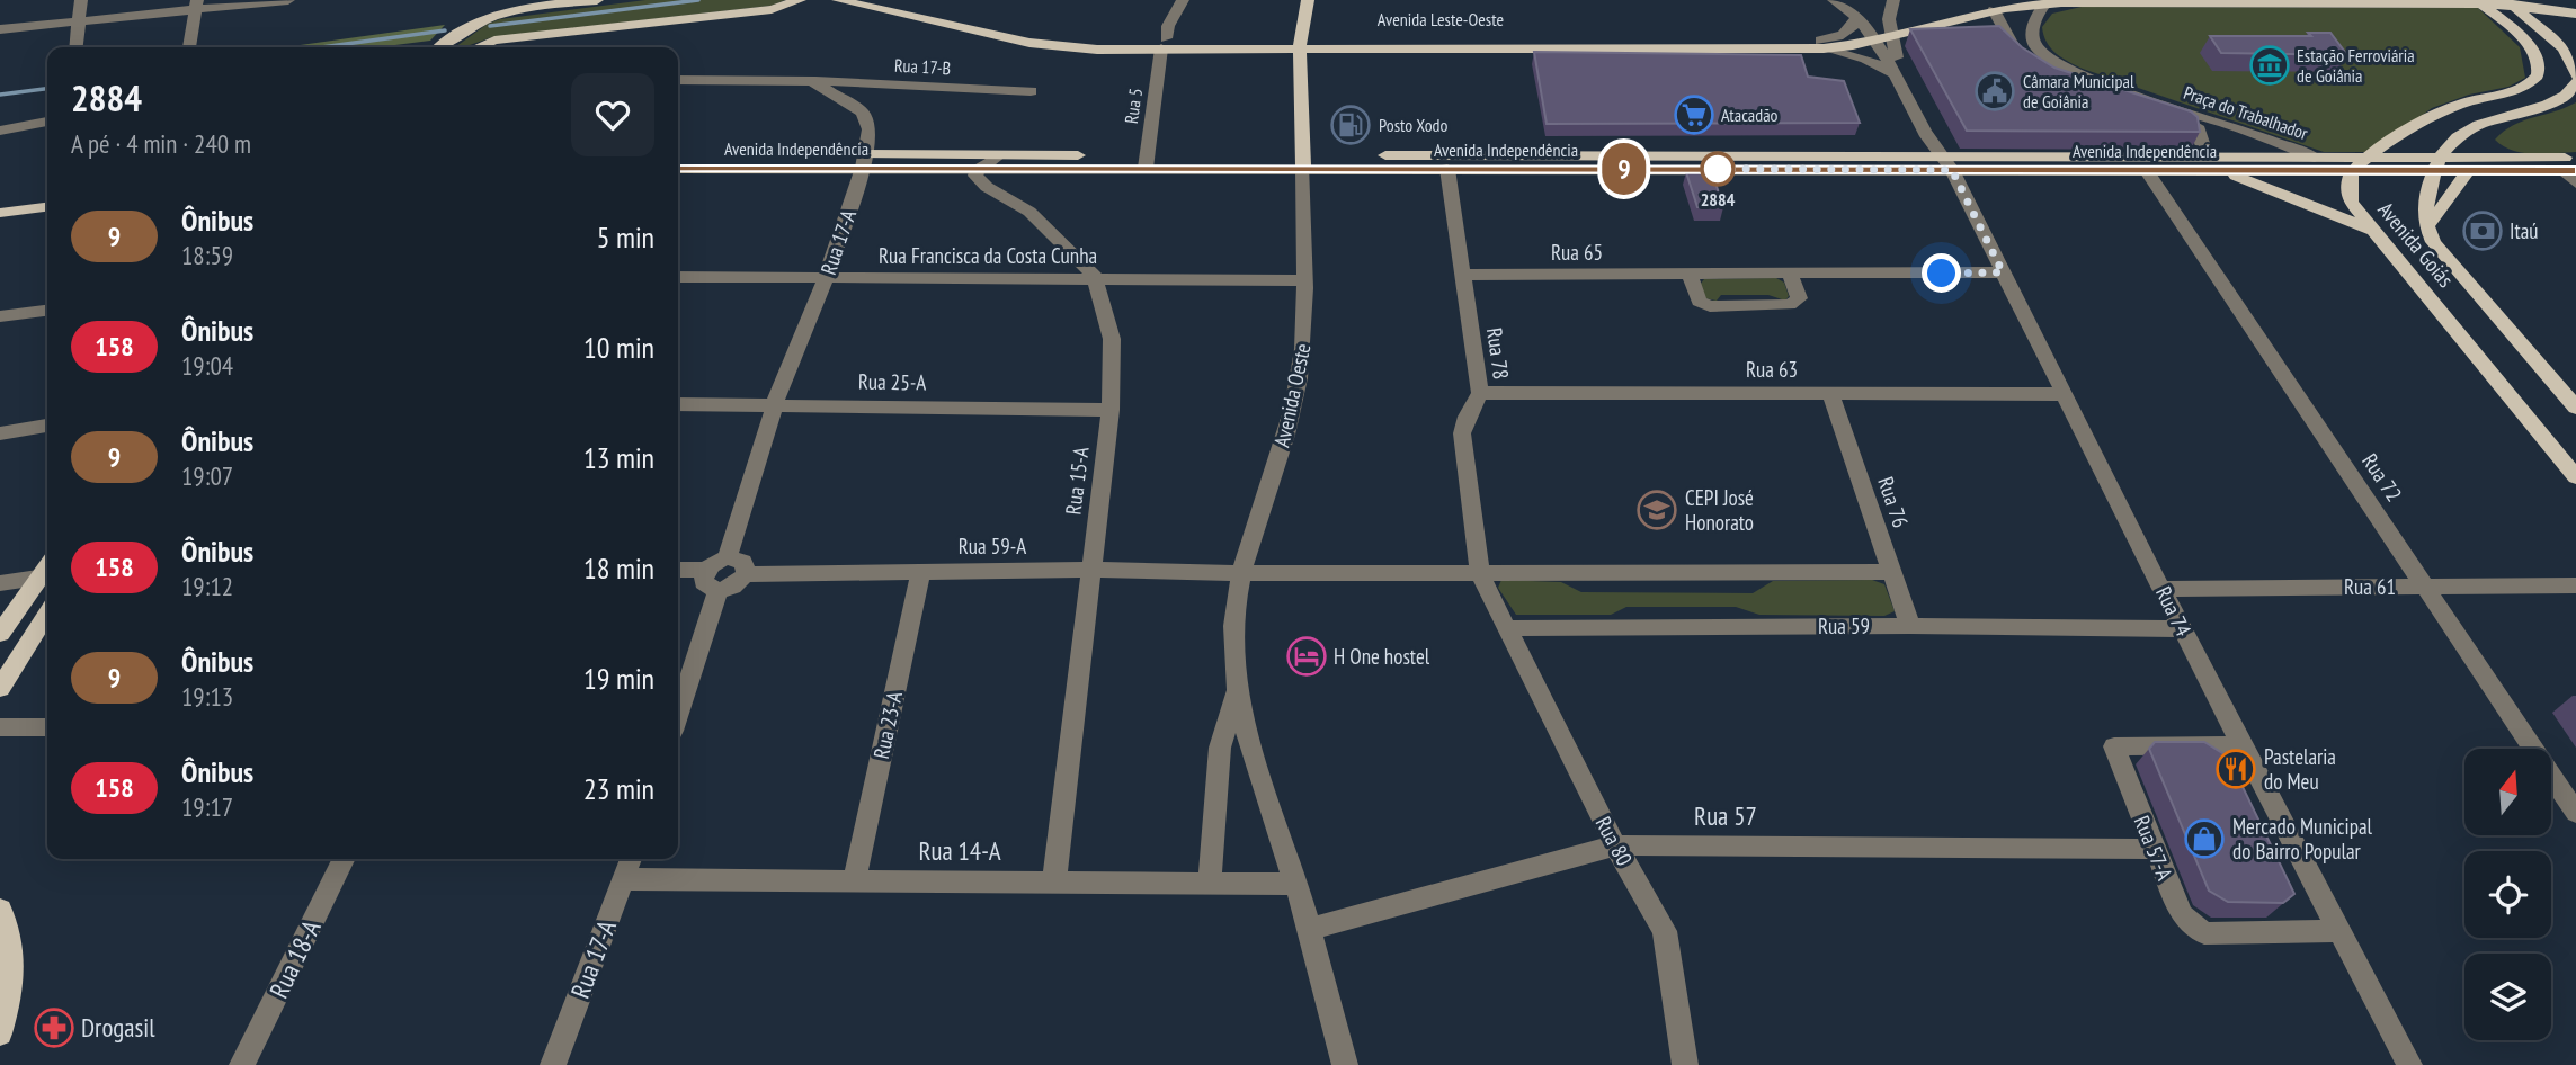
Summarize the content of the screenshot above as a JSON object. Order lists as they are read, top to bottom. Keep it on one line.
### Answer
{"streets":{"main road":["Avenida Leste-Oeste","Avenida Independência","Avenida Goiás","Avenida Oeste"],"street":["Rua 17-B","Rua 5","Praça do Trabalhador","Rua 17-A","Rua 65","Rua Francisca da Costa Cunha","Rua 78","Rua 63","Rua 25-A","Rua 72","Rua 15-A","Rua 76","Rua 59-A","Rua 61","Rua 74","Rua 59","Rua 23-A","Rua 57","Rua 80","Rua 57-A","Rua 14-A","Rua 18-A"]},"crossings":[["Avenida Leste-Oeste","Rua 5"],["Avenida Leste-Oeste","Praça do Trabalhador"],["Avenida Leste-Oeste","Avenida Oeste"],["Avenida Leste-Oeste","Rua 74"],["Rua 17-B","Rua 17-A"],["Rua 5","Avenida Independência"],["Praça do Trabalhador","Avenida Independência"],["Avenida Independência","Rua 17-A"],["Avenida Independência","Avenida Goiás"],["Avenida Independência","Rua 78"],["Avenida Independência","Avenida Oeste"],["Avenida Independência","Rua 72"],["Avenida Independência","Rua 15-A"],["Avenida Independência","Rua 74"],["Rua 17-A","Rua Francisca da Costa Cunha"],["Rua 17-A","Rua 25-A"],["Rua 17-A","Rua 59-A"],["Rua 17-A","Rua 14-A"],["Rua 65","Rua 78"],["Rua 65","Rua 74"],["Rua Francisca da Costa Cunha","Avenida Oeste"],["Rua Francisca da Costa Cunha","Rua 15-A"],["Rua 78","Rua 63"],["Rua 78","Rua 59"],["Rua 78","Rua 80"],["Rua 63","Rua 76"],["Rua 63","Rua 74"],["Rua 25-A","Rua 15-A"],["Avenida Oeste","Rua 59-A"],["Avenida Oeste","Rua 57"],["Avenida Oeste","Rua 14-A"],["Rua 72","Rua 61"],["Rua 15-A","Rua 59-A"],["Rua 15-A","Rua 14-A"],["Rua 76","Rua 59"],["Rua 59-A","Rua 23-A"],["Rua 61","Rua 74"],["Rua 74","Rua 59"],["Rua 74","Rua 57-A"],["Rua 59","Rua 80"],["Rua 23-A","Rua 14-A"],["Rua 57","Rua 80"],["Rua 57","Rua 57-A"]],"places":{"museum":["Estação Ferroviária de Goiânia"],"public building":["Câmara Municipal de Goiânia"],"supermarket":["Atacadão"],"fuel station":["Posto Xodo"],"other":["2884"],"bank":["Itaú"],"school or university":["CEPI José Honorato"],"hotel":["H One hostel"],"restaurant":["Pastelaria do Meu"],"shop":["Mercado Municipal do Bairro Popular"],"pharmacy":["Drogasil"]},"lines":["bus line 9"],"north":"top","page":{"on_map":"9","heading":["2884","A pé · 4 min · 240 m"],"list":[{"mark":"9","name":"Ônibus","note":"18:59","value":"5 min"},{"mark":"158","name":"Ônibus","note":"19:04","value":"10 min"},{"mark":"9","name":"Ônibus","note":"19:07","value":"13 min"},{"mark":"158","name":"Ônibus","note":"19:12","value":"18 min"},{"mark":"9","name":"Ônibus","note":"19:13","value":"19 min"},{"mark":"158","name":"Ônibus","note":"19:17","value":"23 min"}]}}
